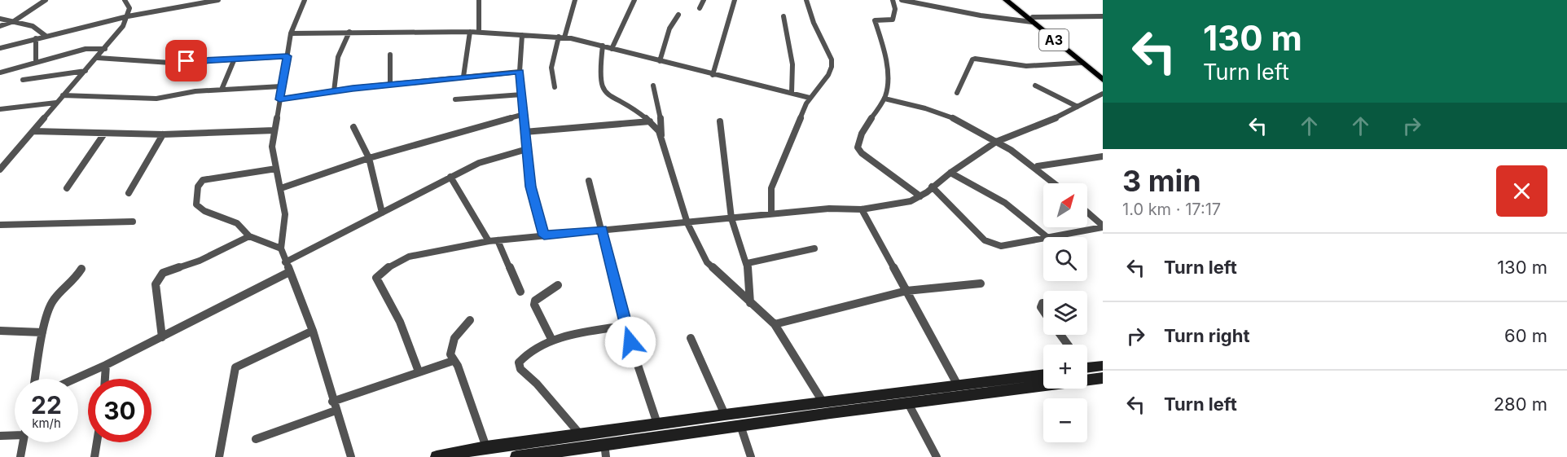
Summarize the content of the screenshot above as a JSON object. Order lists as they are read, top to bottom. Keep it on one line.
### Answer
{"streets":{"main road":["A3"]},"north":"top right","page":{"turn":["130 m","Turn left"],"heading":["3 min","1.0 km · 17:17"],"map_buttons":["+","−"],"list":[{"name":"Turn left","value":"130 m"},{"name":"Turn right","value":"60 m"},{"name":"Turn left","value":"280 m"}],"speed":"22 km/h","limit":"30"}}
